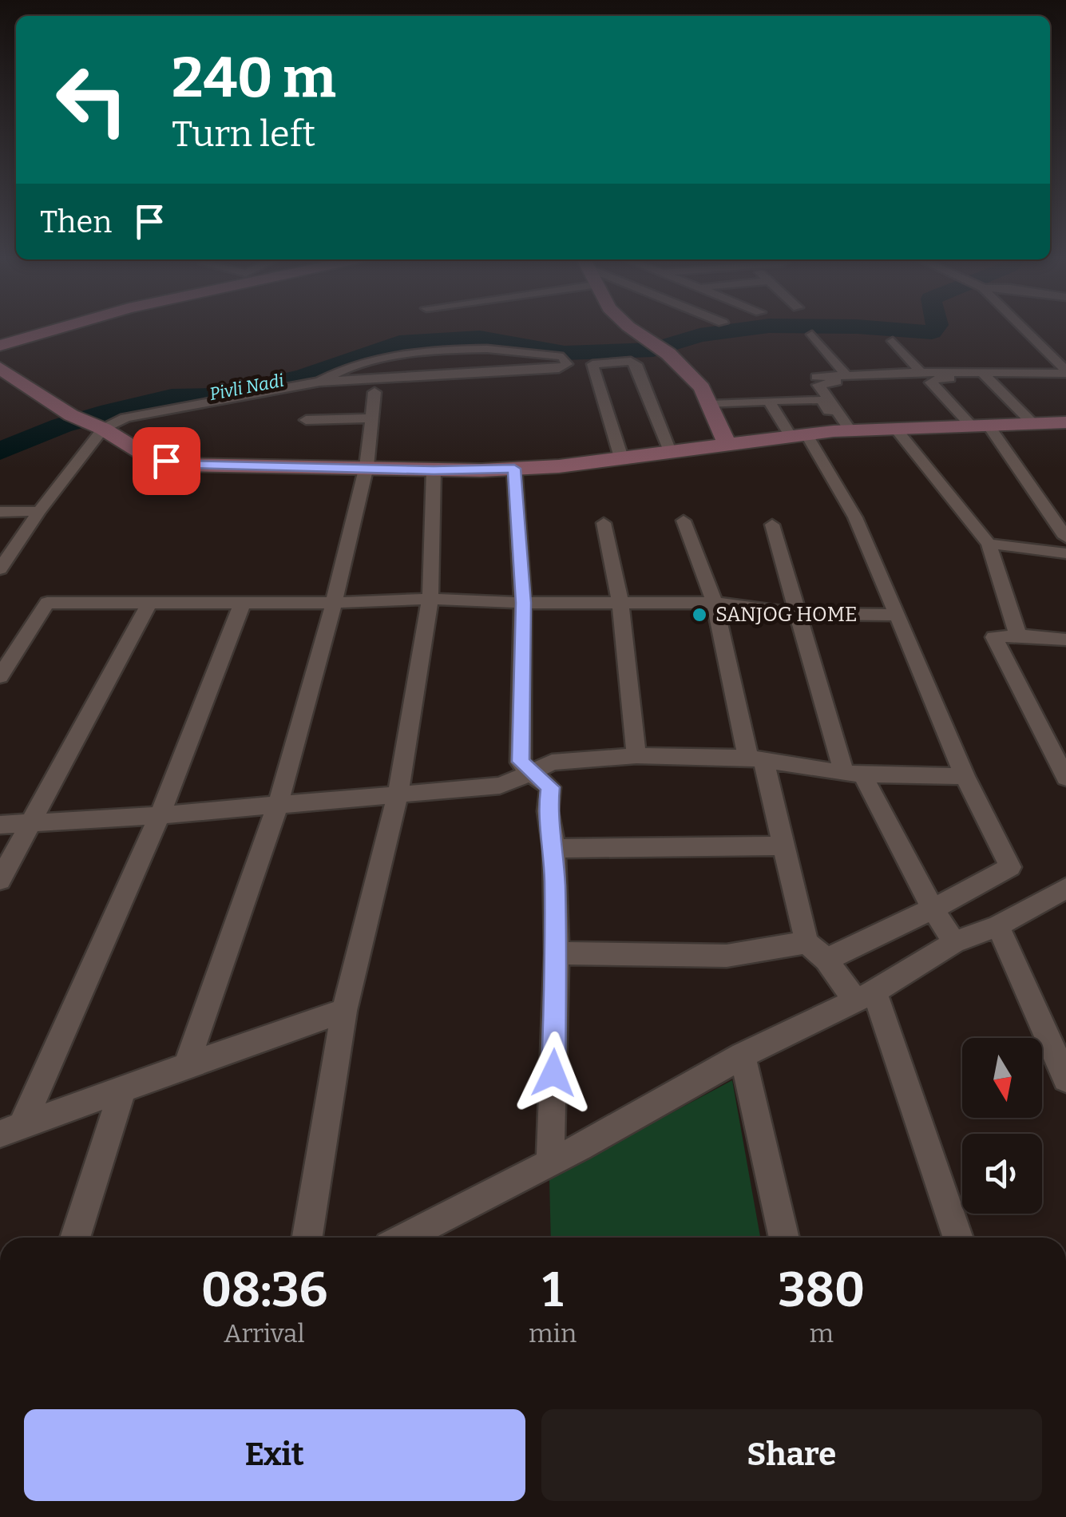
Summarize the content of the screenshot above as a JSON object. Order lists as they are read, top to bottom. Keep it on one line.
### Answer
{"water":["Pivli Nadi"],"places":["SANJOG HOME"],"north":"bottom","page":{"turn":["240 m","Turn left"],"then":"Then","eta":["08:36","Arrival","1","min","380","m"],"buttons":["Exit","Share"]}}
